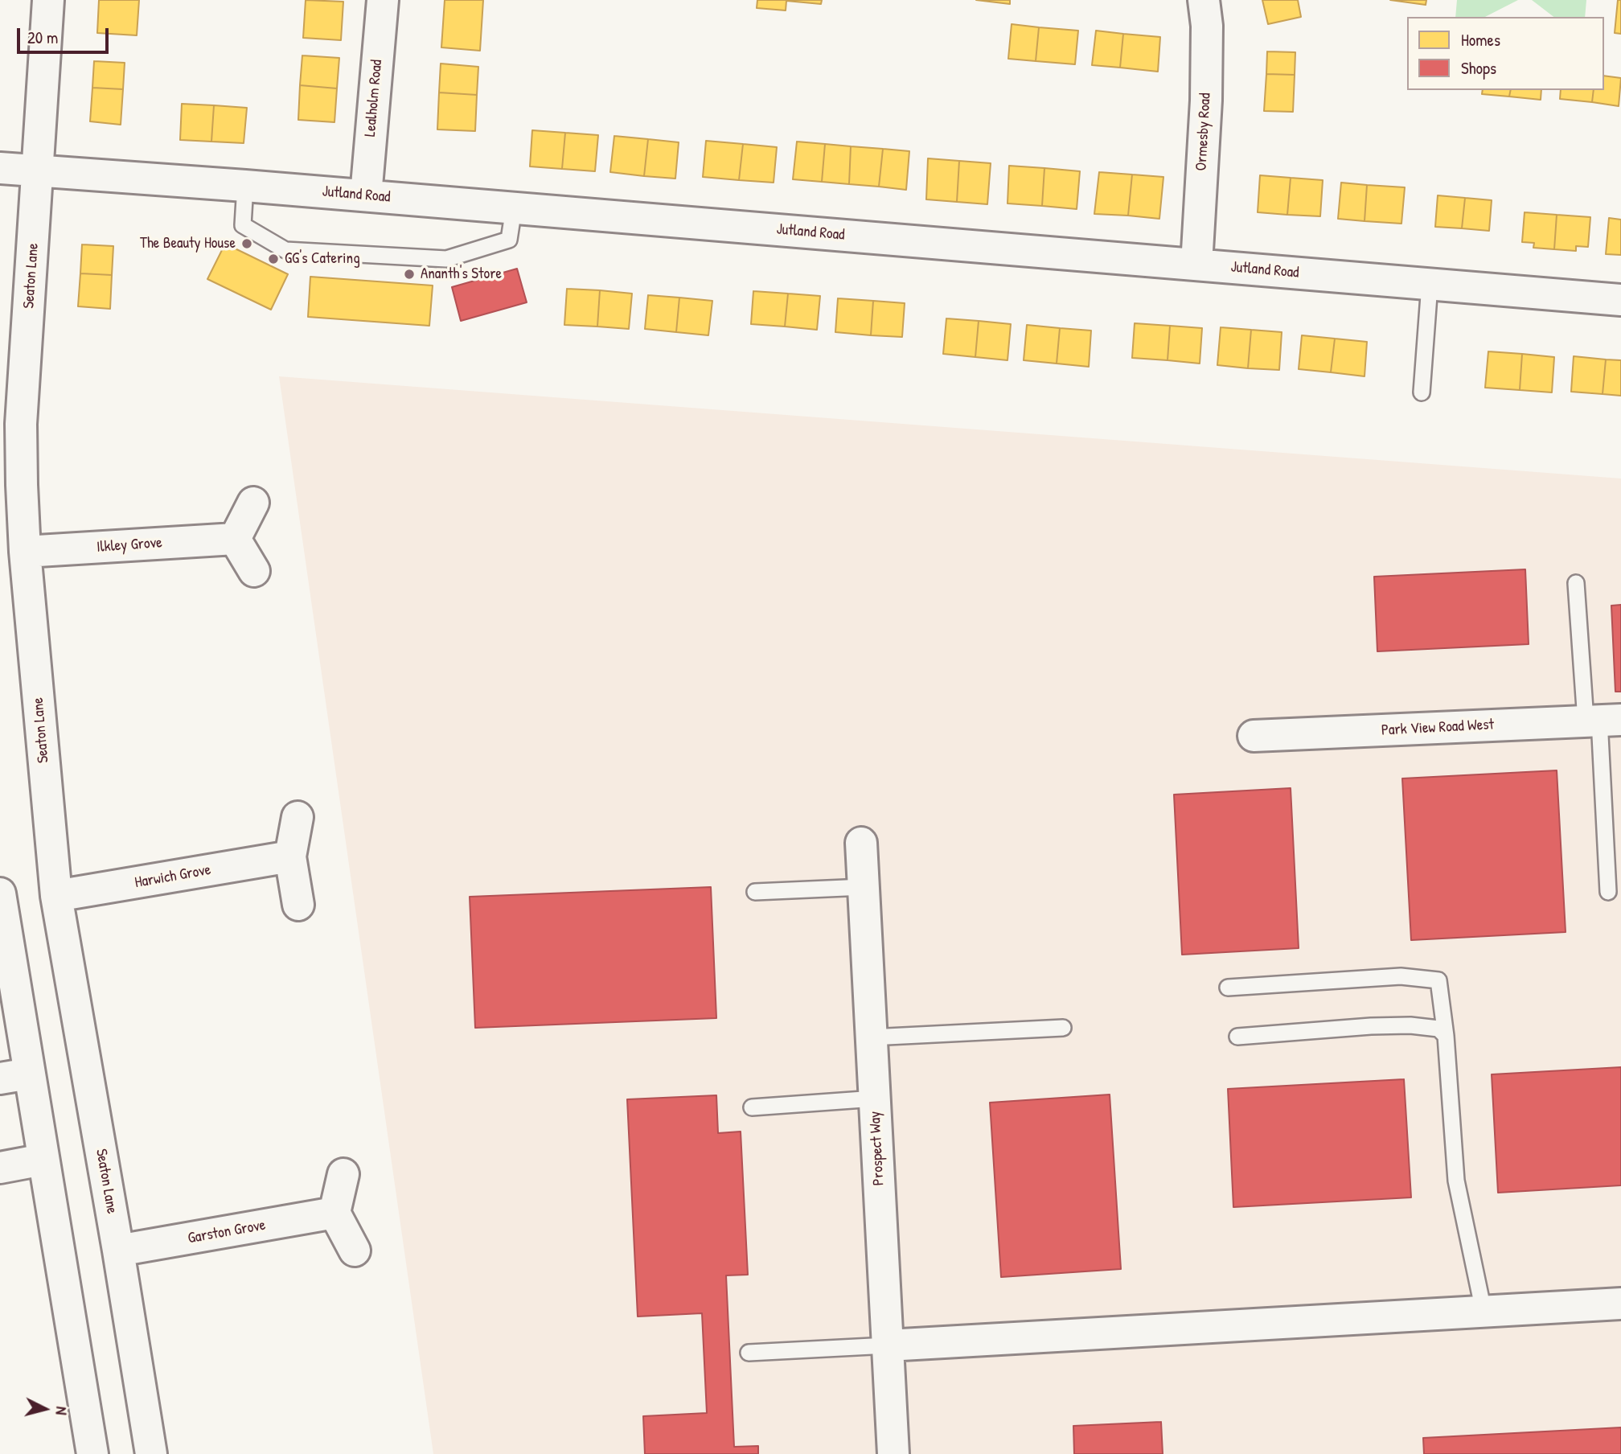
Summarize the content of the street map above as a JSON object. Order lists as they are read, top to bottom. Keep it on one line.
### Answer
{"streets":{"street":["Lealholm Road","Ormesby Road","Jutland Road","Seaton Lane","Ilkley Grove","Park View Road West","Harwich Grove","Prospect Way","Garston Grove"]},"crossings":[["Lealholm Road","Jutland Road"],["Ormesby Road","Jutland Road"],["Jutland Road","Seaton Lane"],["Seaton Lane","Ilkley Grove"],["Seaton Lane","Harwich Grove"],["Seaton Lane","Garston Grove"]],"places":["The Beauty House","GG's Catering","Ananth's Store"],"legend":["Homes","Shops"],"scale_bar":"20 m","north":"right"}
